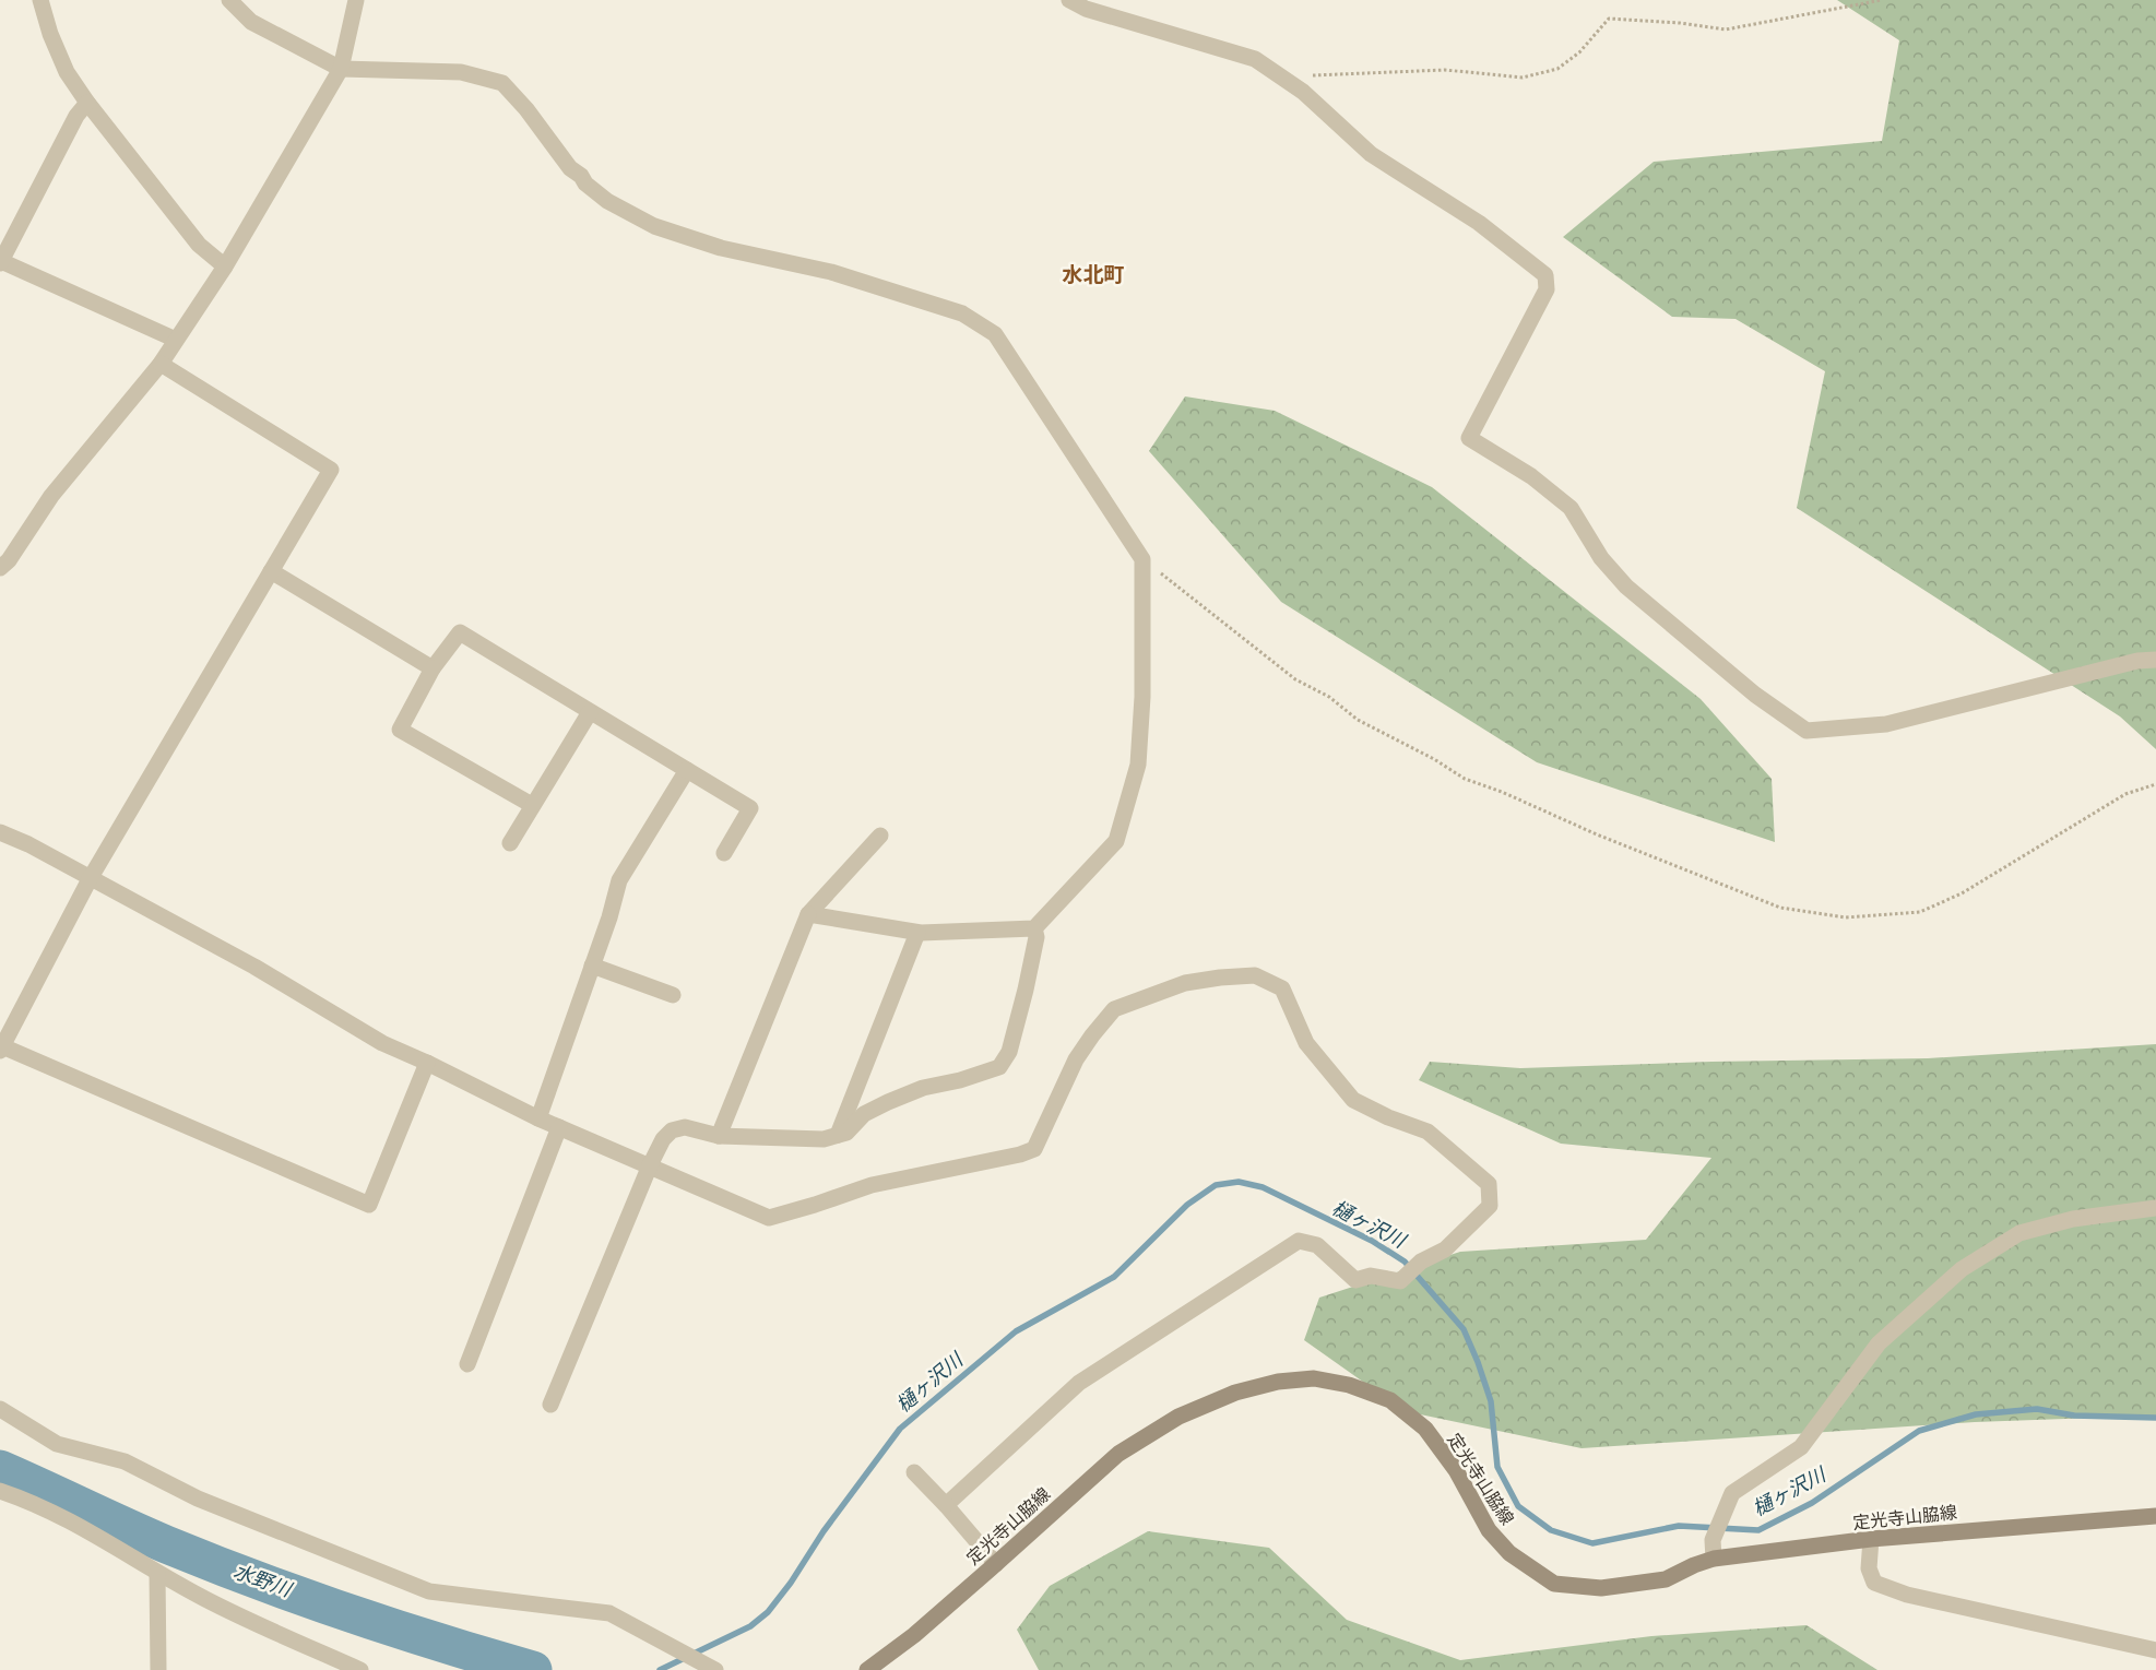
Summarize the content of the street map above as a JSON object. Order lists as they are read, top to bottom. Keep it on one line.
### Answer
{"streets":{"main road":["定光寺山脇線"]},"districts":["水北町"],"water":["樋ヶ沢川","水野川"]}
